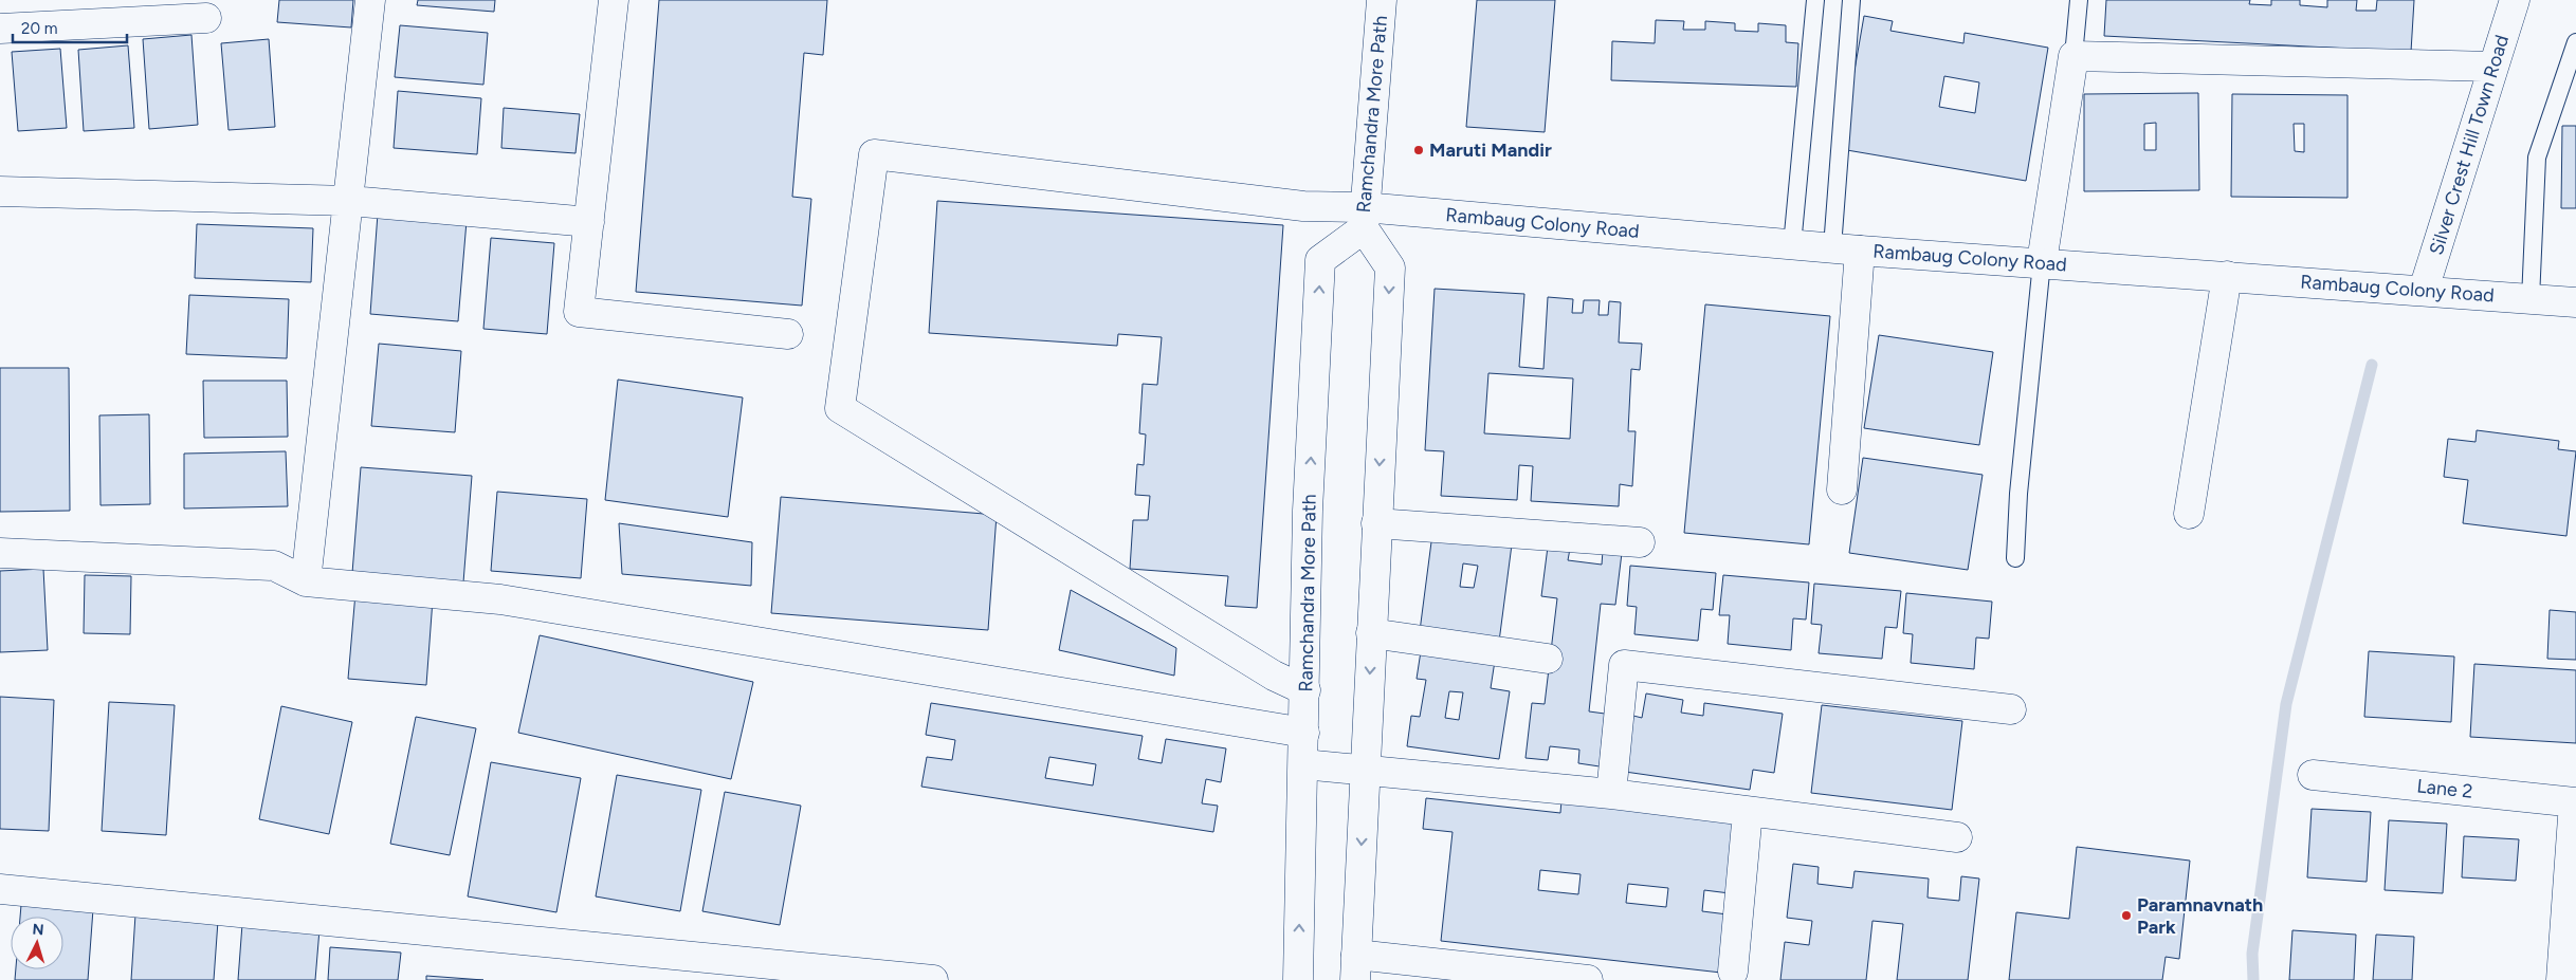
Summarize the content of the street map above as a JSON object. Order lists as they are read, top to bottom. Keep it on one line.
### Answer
{"streets":{"street":["Ramchandra More Path","Silver Crest Hill Town Road","Rambaug Colony Road","Lane 2"]},"crossings":[["Ramchandra More Path","Rambaug Colony Road"],["Silver Crest Hill Town Road","Rambaug Colony Road"]],"places":["Maruti Mandir","Paramnavnath Park"],"scale_bar":"20 m","north":"top"}
